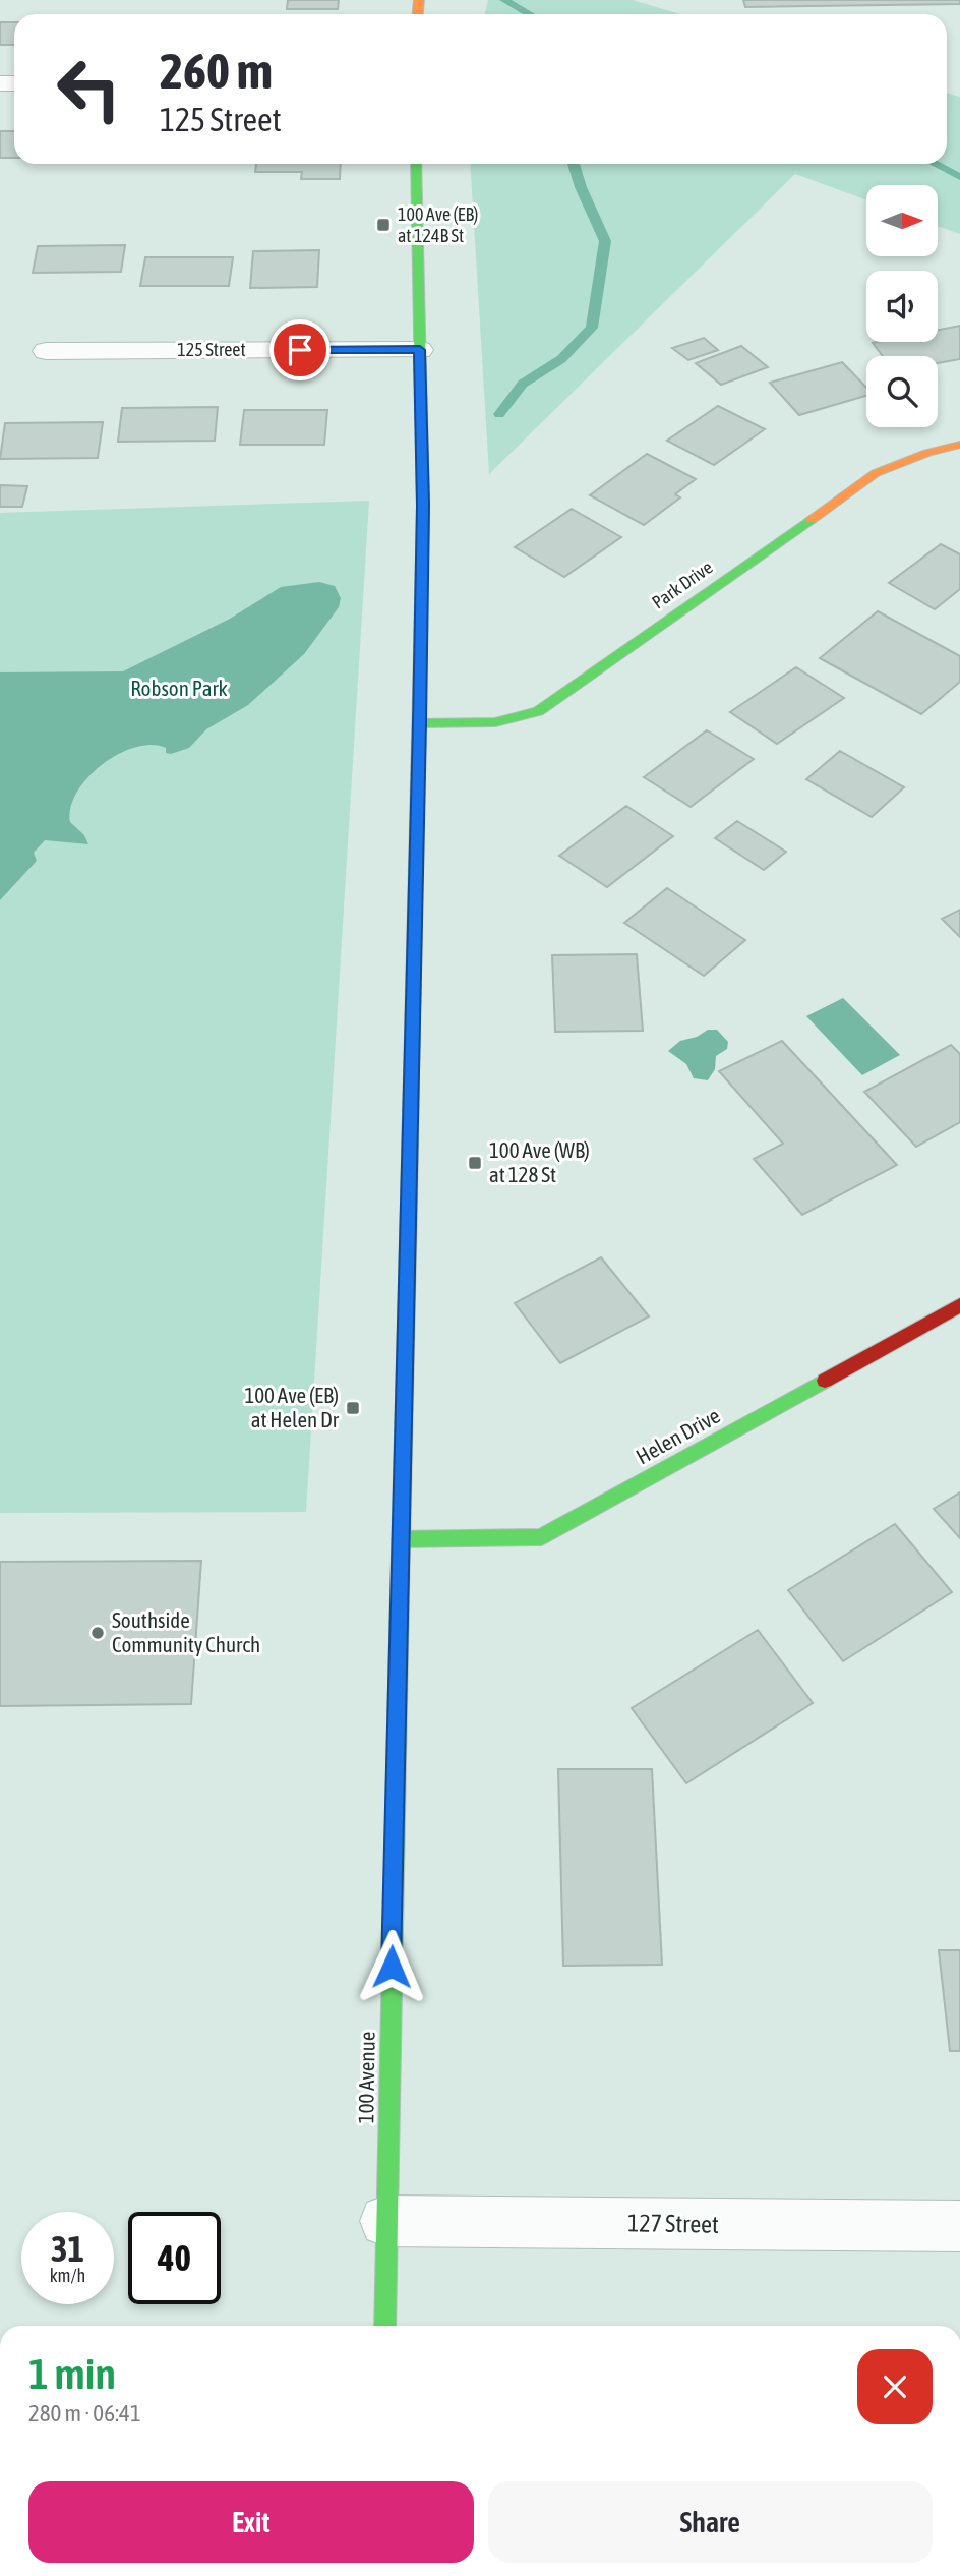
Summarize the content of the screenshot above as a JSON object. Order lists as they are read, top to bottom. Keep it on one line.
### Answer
{"streets":{"street":["125 Street","Park Drive","Helen Drive","100 Avenue","127 Street"]},"crossings":[["125 Street","100 Avenue"],["Park Drive","100 Avenue"],["Helen Drive","100 Avenue"],["100 Avenue","127 Street"]],"parks":["Robson Park"],"places":{"transit":["100 Ave (EB) at 124B St","100 Ave (WB) at 128 St","100 Ave (EB) at Helen Dr"],"other":["Southside Community Church"]},"north":"right","page":{"turn":["260 m","125 Street"],"speed":"31 km/h","limit":"40","heading":["1 min","280 m · 06:41"],"buttons":["Exit","Share"]}}
